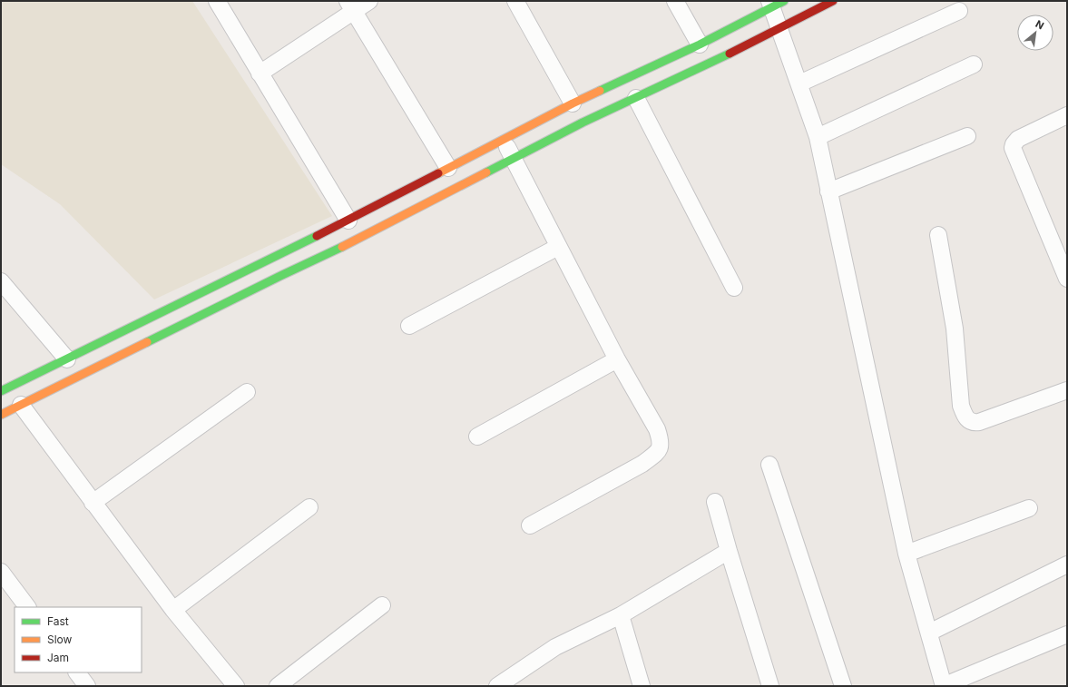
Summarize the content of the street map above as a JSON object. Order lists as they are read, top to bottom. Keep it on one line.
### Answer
{"legend":["Fast","Slow","Jam"],"north":"top right"}
